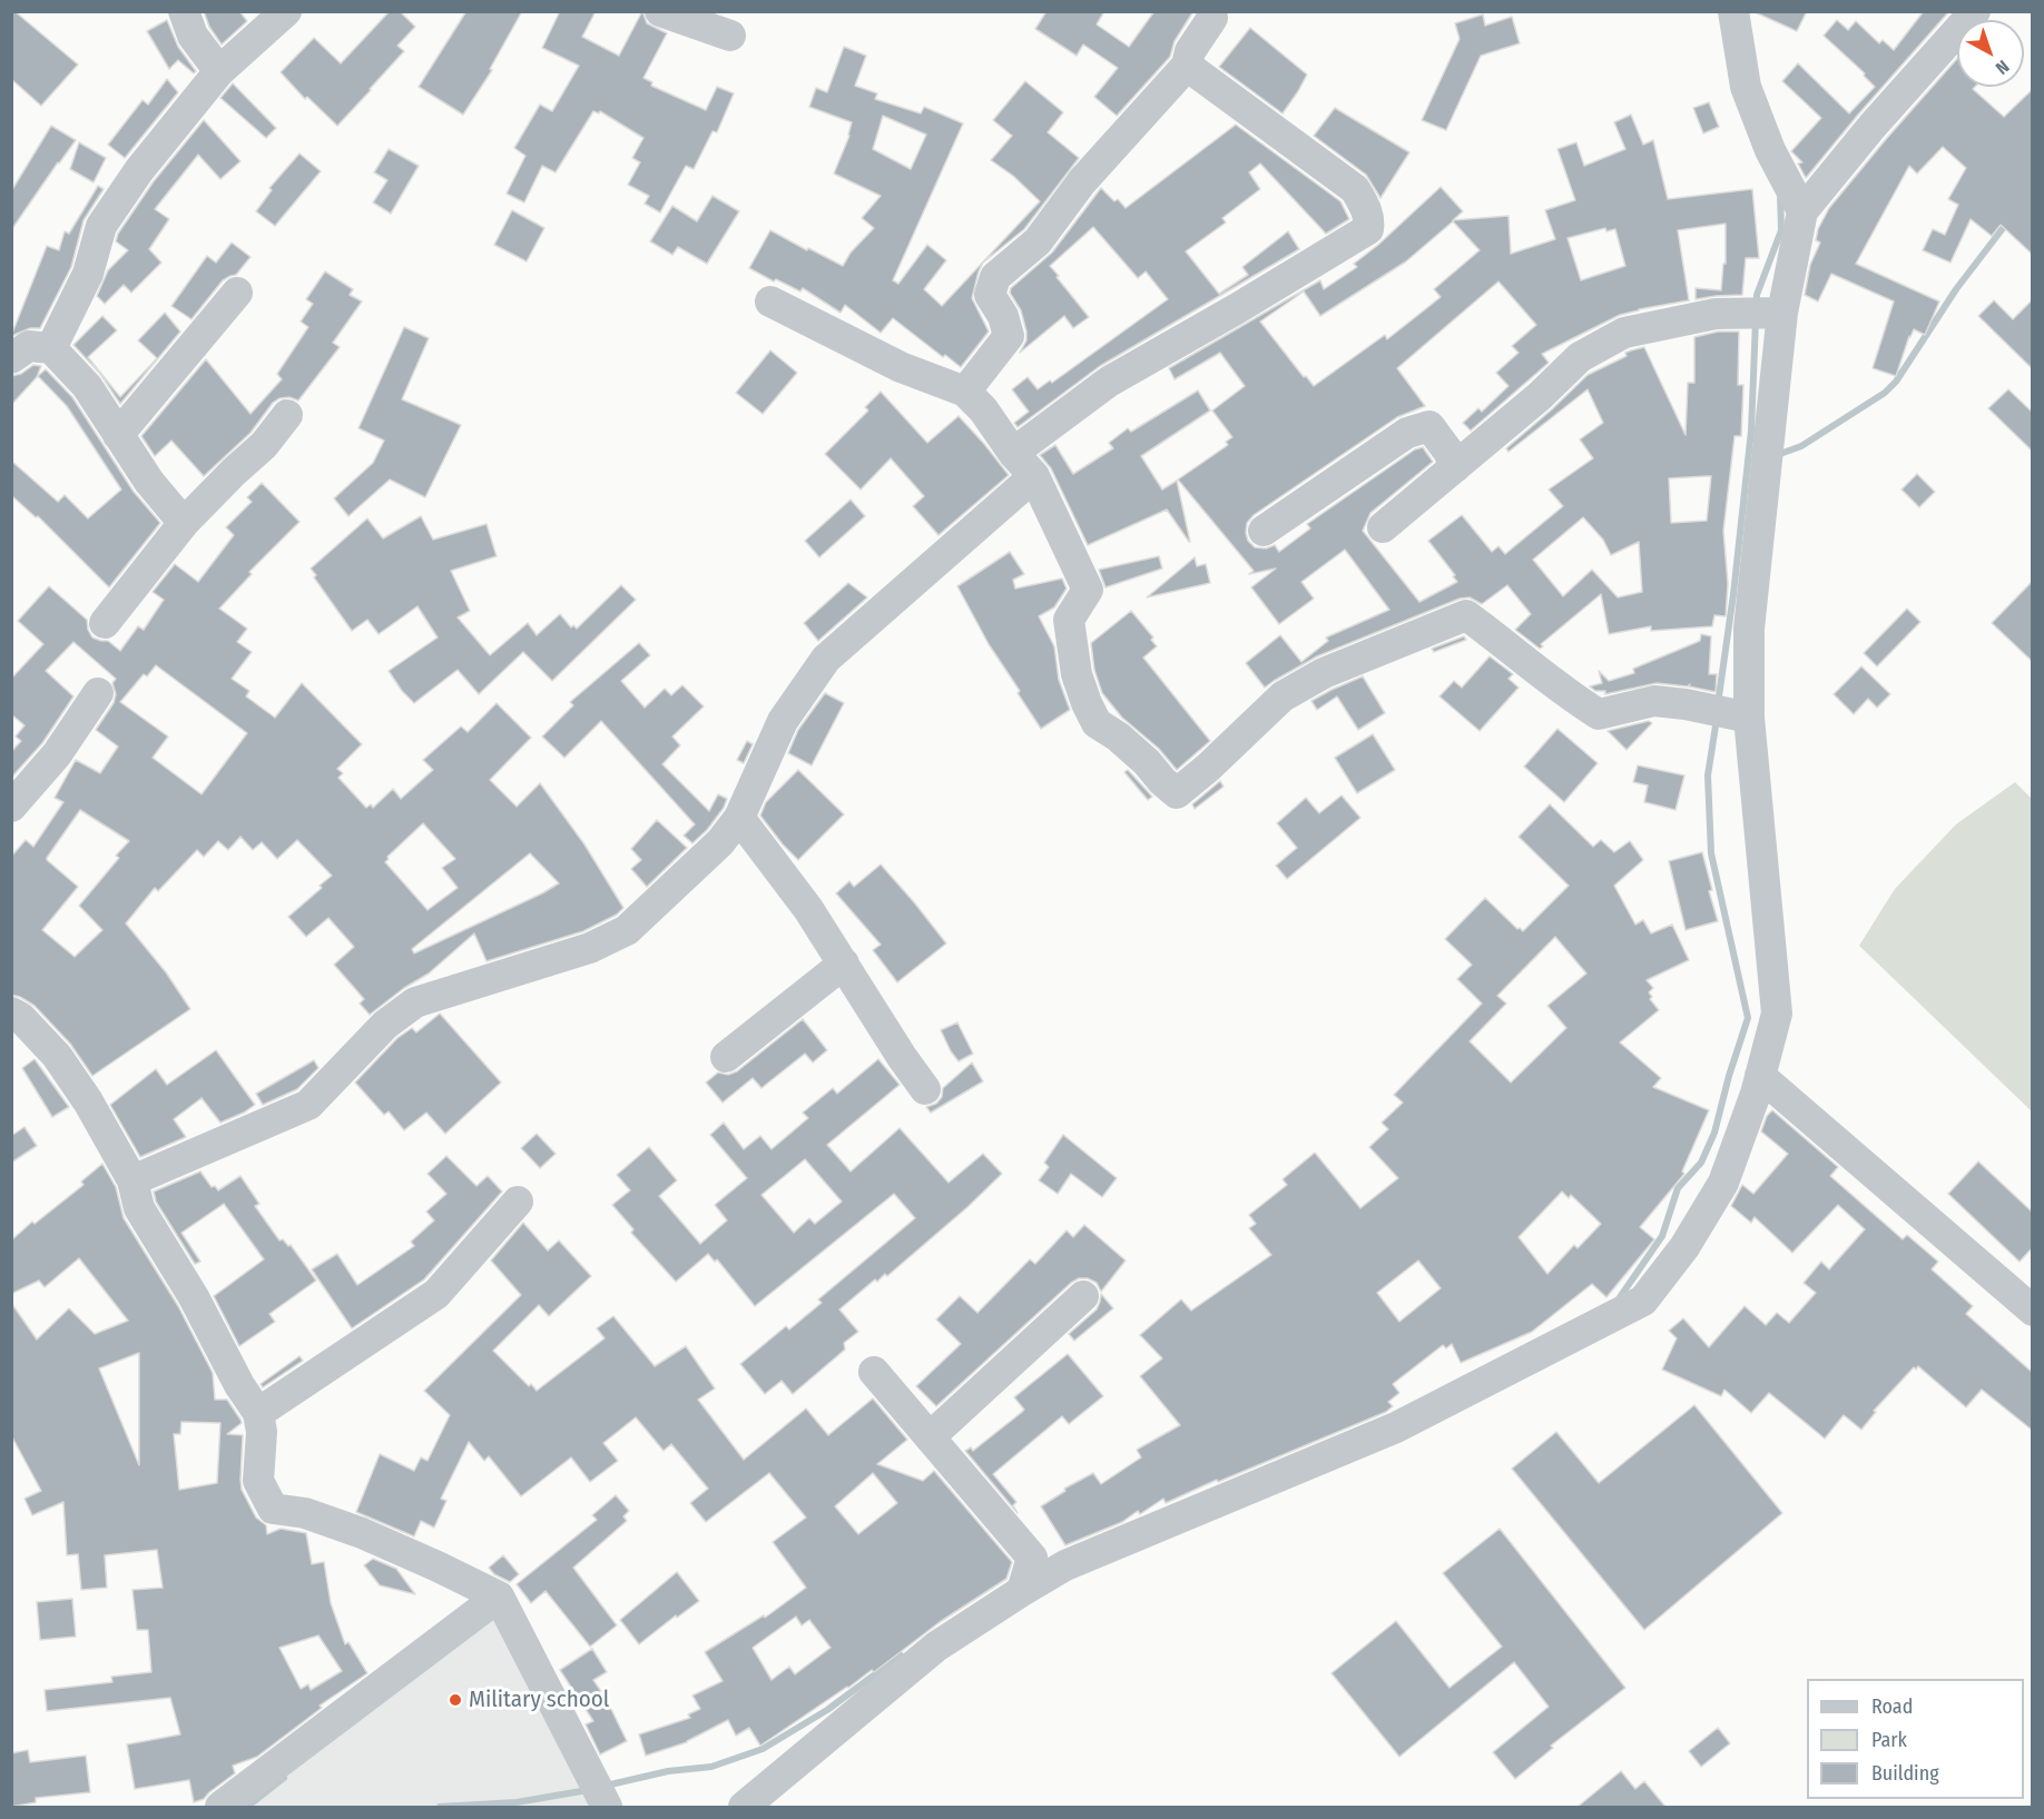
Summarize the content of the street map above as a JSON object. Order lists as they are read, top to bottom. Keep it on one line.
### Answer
{"places":["Military school"],"legend":["Road","Park","Building"],"north":"bottom right"}
